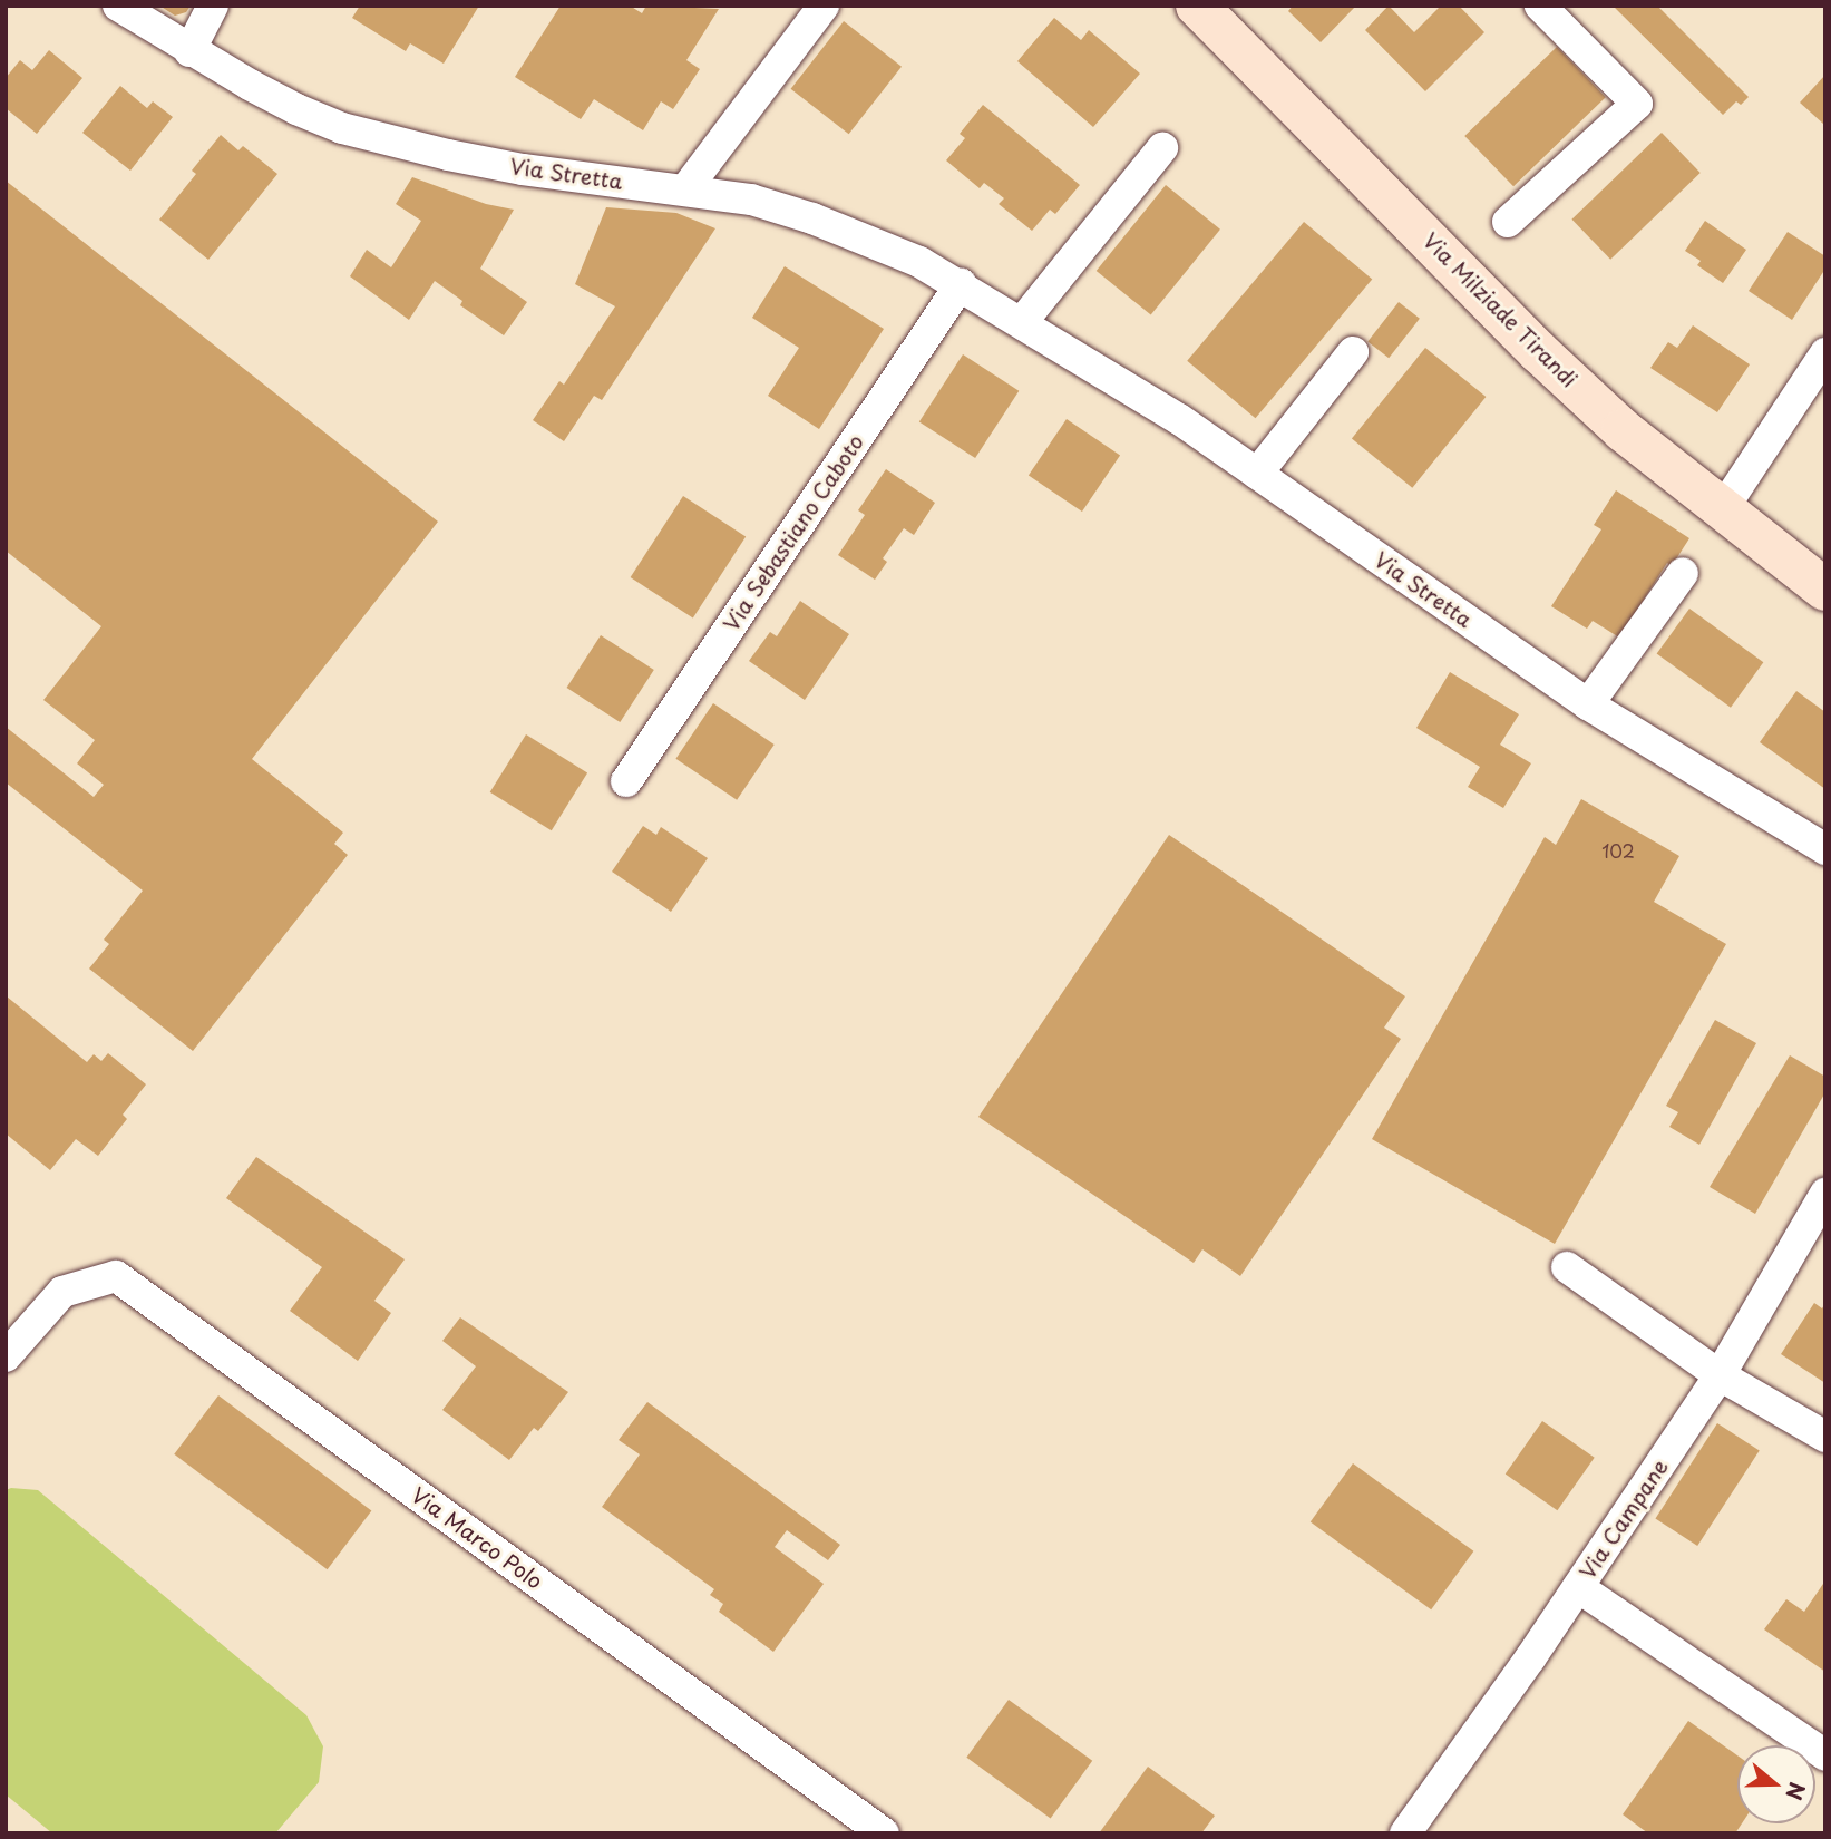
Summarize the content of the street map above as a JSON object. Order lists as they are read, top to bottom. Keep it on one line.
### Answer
{"streets":{"street":["Via Stretta","Via Milziade Tirandi","Via Sebastiano Caboto","Via Campane","Via Marco Polo"]},"crossings":[["Via Stretta","Via Sebastiano Caboto"]],"house_numbers":["102"],"north":"right"}
